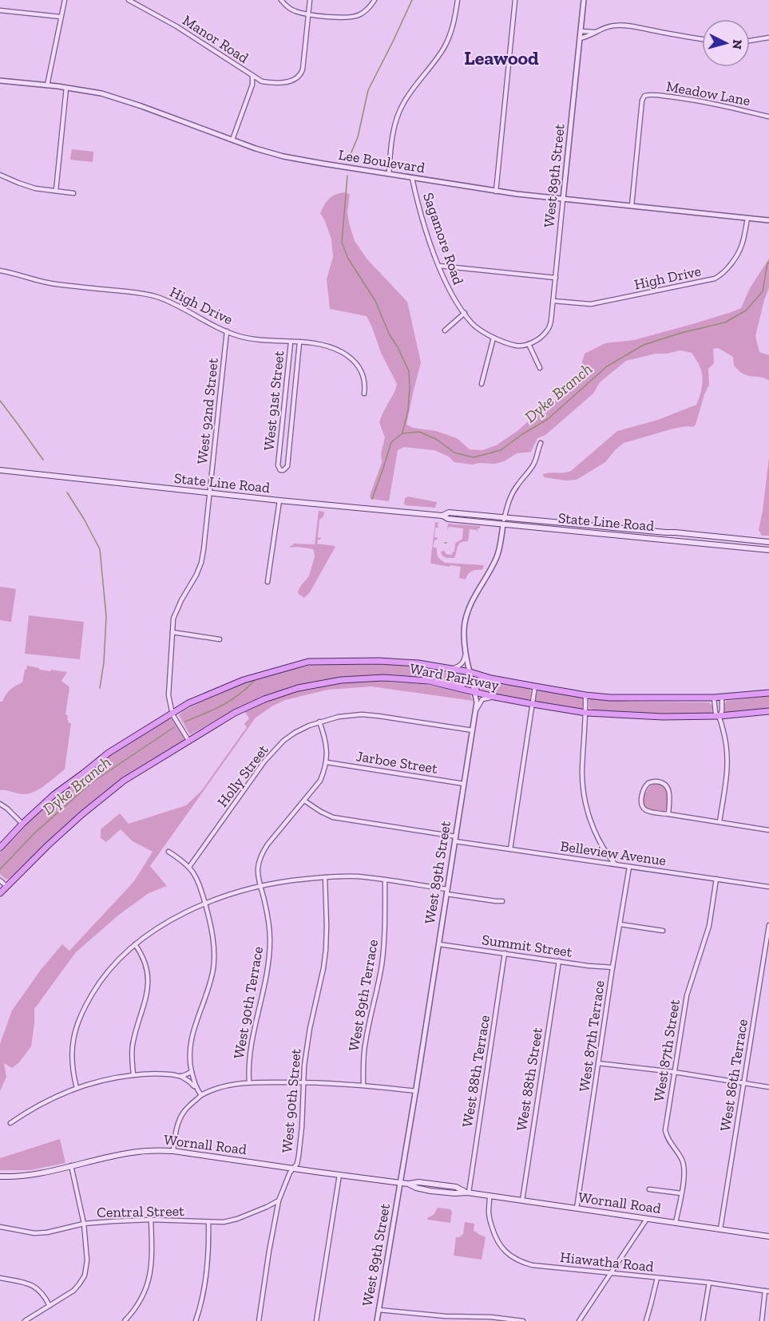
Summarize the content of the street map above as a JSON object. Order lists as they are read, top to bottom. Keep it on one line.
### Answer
{"streets":{"main road":["State Line Road","Ward Parkway","Wornall Road"],"street":["Manor Road","Meadow Lane","Lee Boulevard","West 89th Street","Sagamore Road","High Drive","West 91st Street","West 92nd Street","Jarboe Street","Holly Street","Belleview Avenue","Summit Street","West 89th Terrace","West 90th Terrace","West 87th Terrace","West 87th Street","West 88th Terrace","West 86th Terrace","West 88th Street","West 90th Street","Central Street","Hiawatha Road"]},"crossings":[["Meadow Lane","Lee Boulevard"],["Lee Boulevard","West 89th Street"],["Lee Boulevard","Sagamore Road"],["Lee Boulevard","High Drive"],["West 89th Street","Sagamore Road"],["West 89th Street","High Drive"],["West 89th Street","State Line Road"],["West 89th Street","Ward Parkway"],["West 89th Street","Jarboe Street"],["West 89th Street","Holly Street"],["West 89th Street","Belleview Avenue"],["West 89th Street","Summit Street"],["West 89th Street","Wornall Road"],["High Drive","West 91st Street"],["High Drive","West 92nd Street"],["West 92nd Street","State Line Road"],["West 92nd Street","Ward Parkway"],["Jarboe Street","West 90th Terrace"],["Holly Street","West 90th Terrace"],["Belleview Avenue","West 90th Terrace"],["Belleview Avenue","West 87th Terrace"],["Belleview Avenue","West 87th Street"],["Summit Street","West 87th Terrace"],["Summit Street","West 88th Terrace"],["Summit Street","West 88th Street"],["West 87th Terrace","Wornall Road"],["West 87th Street","Wornall Road"],["West 88th Terrace","Wornall Road"],["West 86th Terrace","Wornall Road"],["West 88th Street","Wornall Road"],["West 90th Street","Wornall Road"],["West 90th Street","Central Street"],["Wornall Road","Hiawatha Road"]],"districts":["Leawood"],"water":["Dyke Branch"],"north":"right"}
